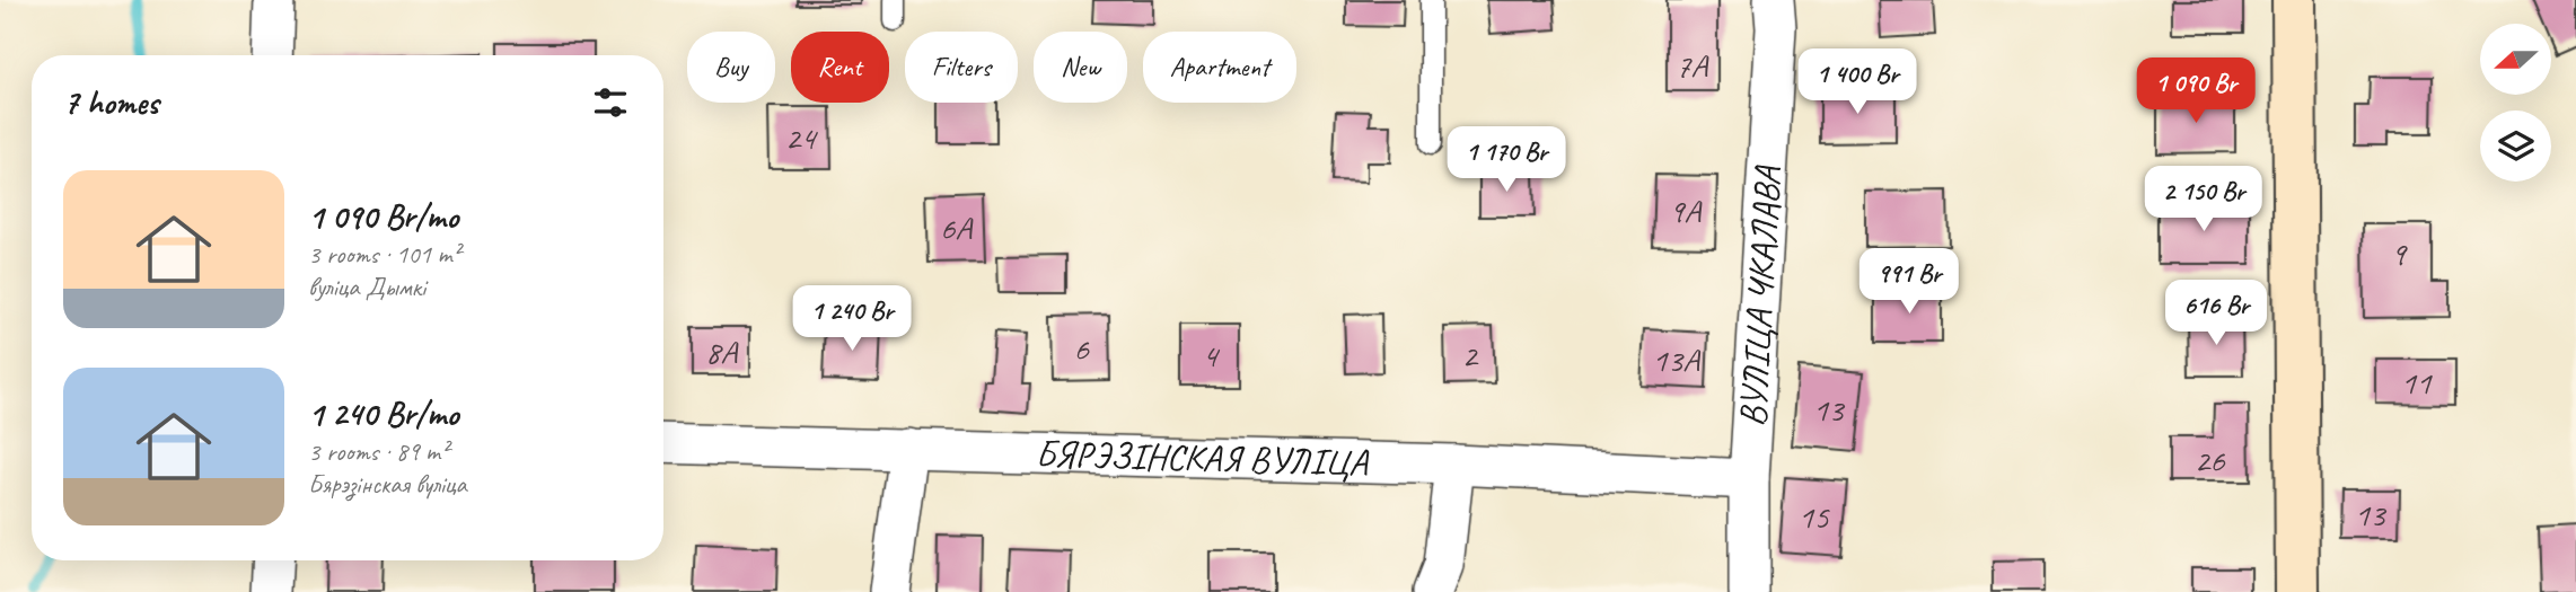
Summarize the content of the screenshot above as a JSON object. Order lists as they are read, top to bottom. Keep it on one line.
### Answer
{"streets":{"street":["ВУЛІЦА ЧКАЛАВА","БЯРЭЗІНСКАЯ ВУЛІЦА"]},"crossings":[["ВУЛІЦА ЧКАЛАВА","БЯРЭЗІНСКАЯ ВУЛІЦА"]],"house_numbers":["7А","24","9А","6А","9","6","8А","4","2","13А","11","13","26","13","15"],"north":"left","page":{"chip":["Buy","Rent","Filters","New","Apartment"],"price":["1 400 Br","1 090 Br","1 170 Br","2 150 Br","991 Br","616 Br","1 240 Br"],"heading":"7 homes","list":[{"name":"1 090 Br/mo","note":"3 rooms · 101 m² · вуліца Дымкі"},{"name":"1 240 Br/mo","note":"3 rooms · 89 m² · Бярэзінская вуліца"}]}}
